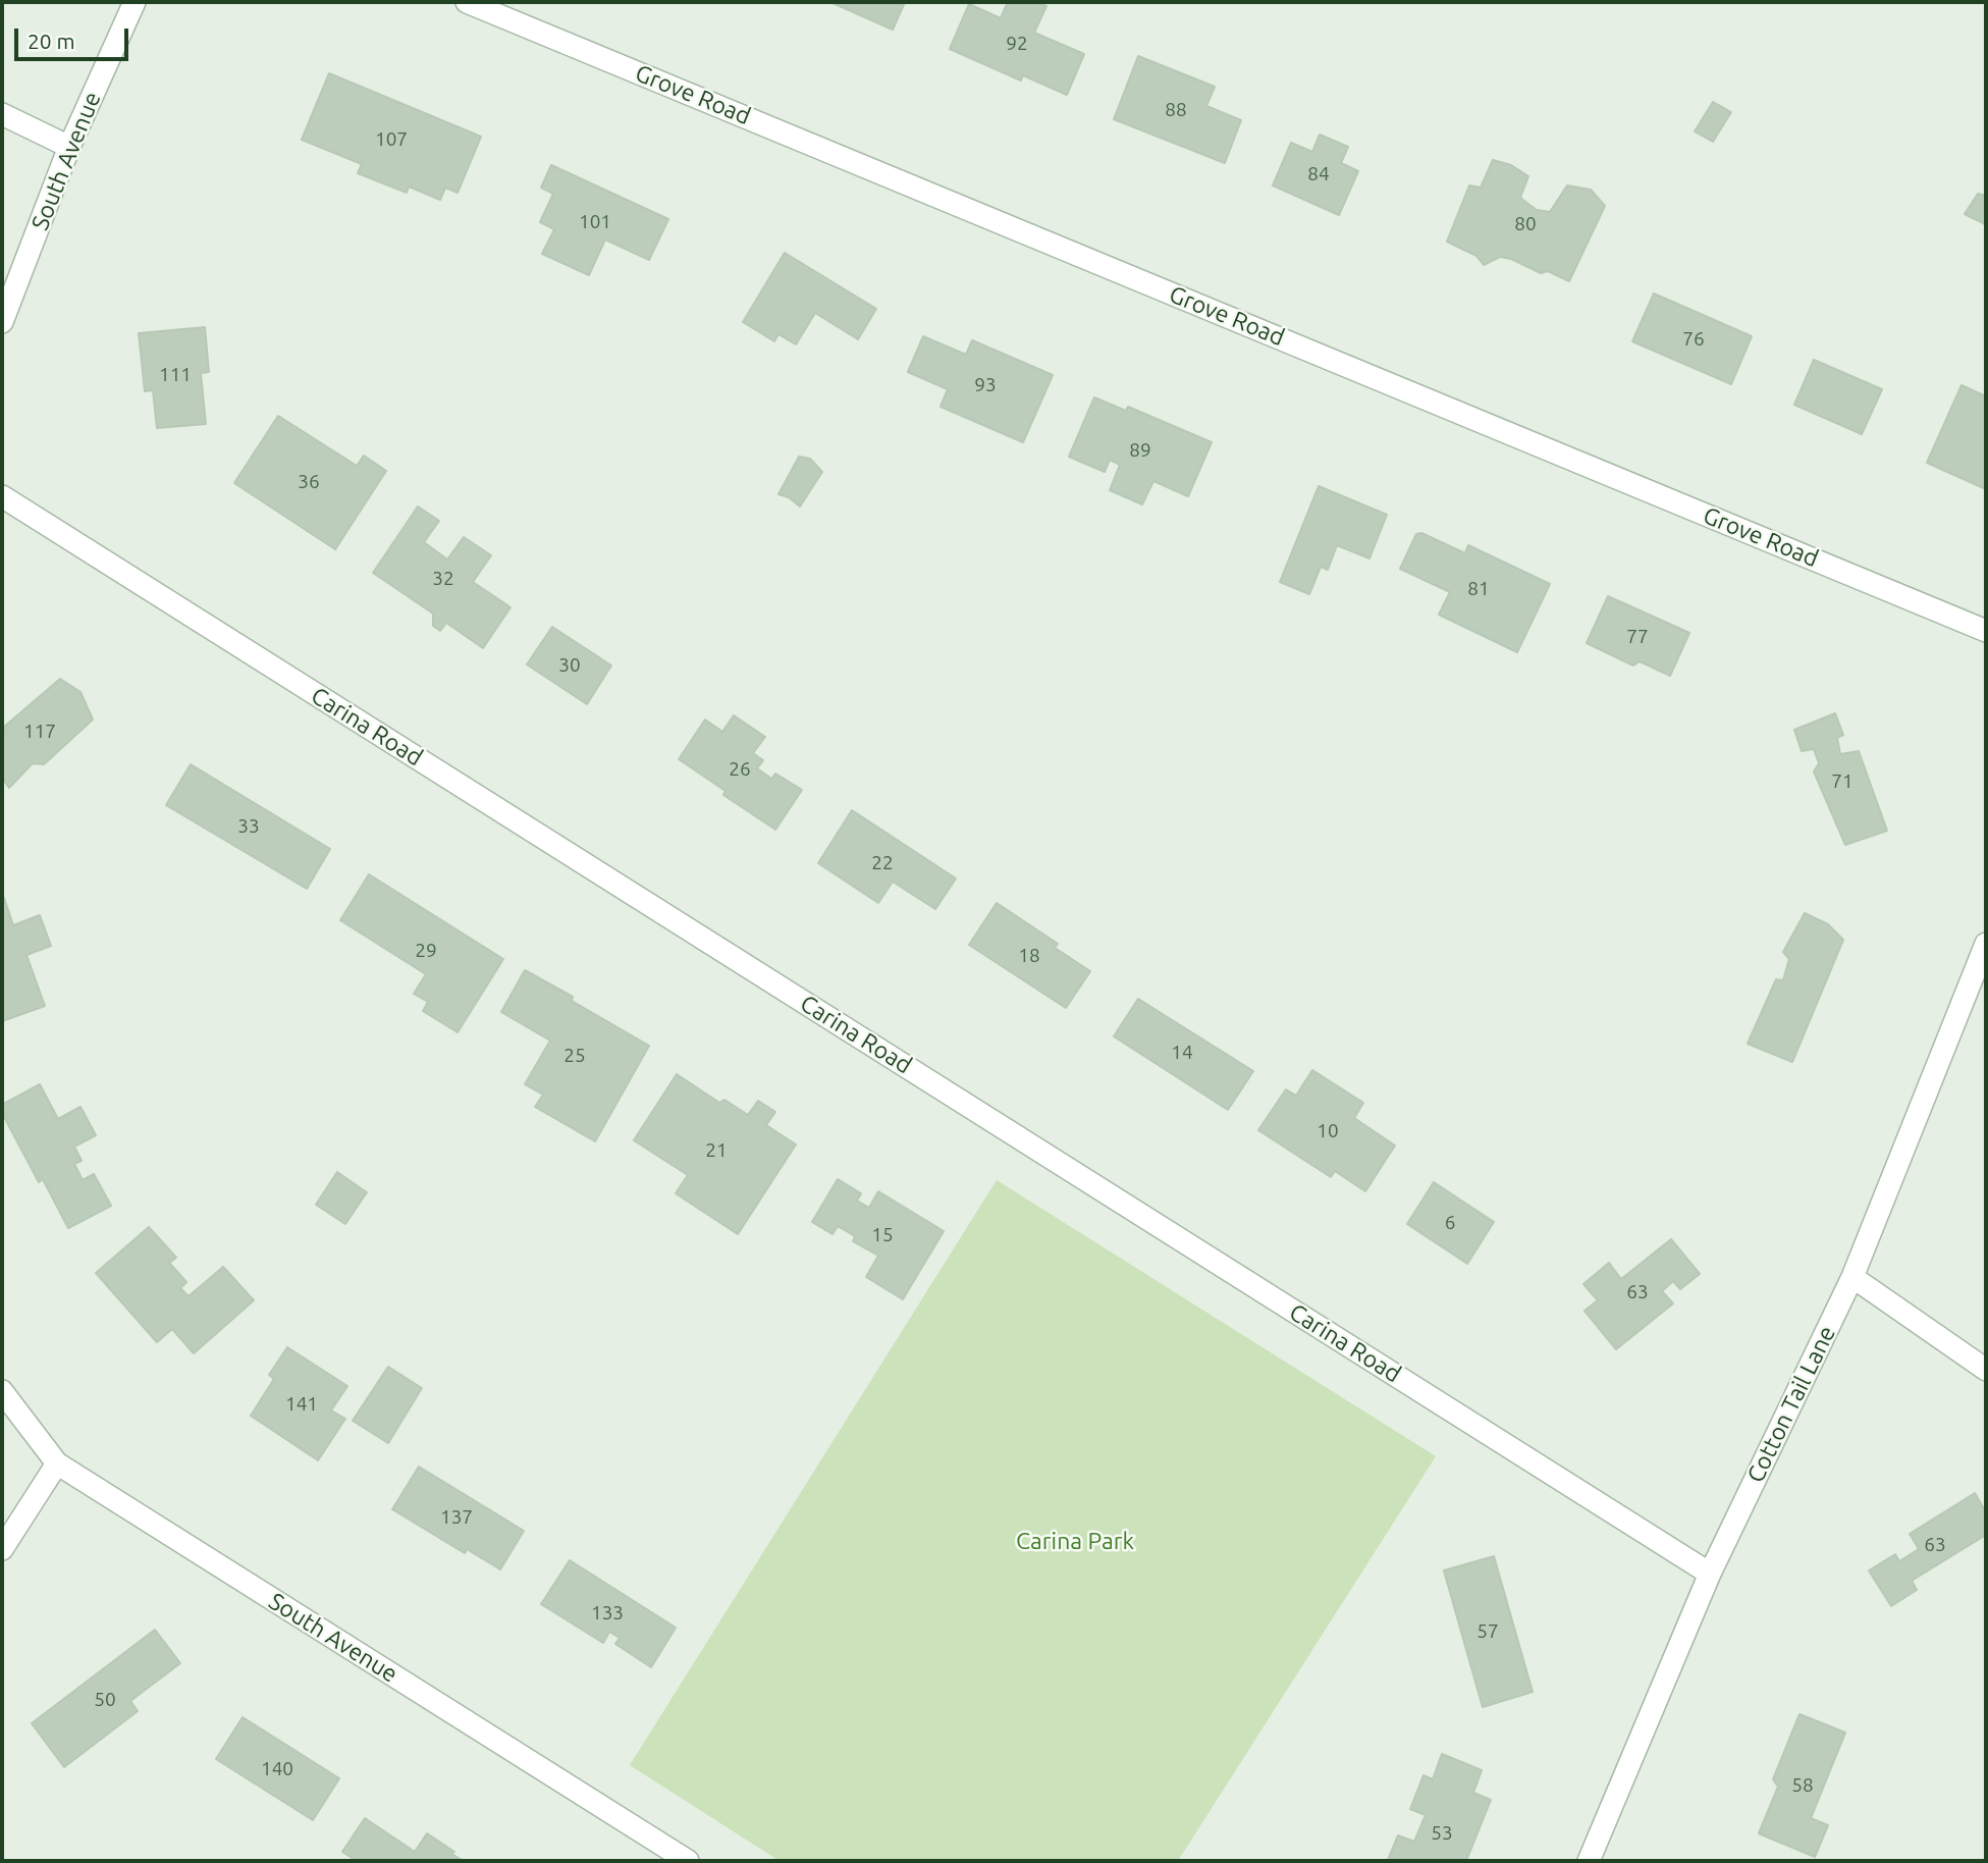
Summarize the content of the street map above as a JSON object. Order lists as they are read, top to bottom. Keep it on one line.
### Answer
{"streets":{"street":["Grove Road","South Avenue","Carina Road","Cotton Tail Lane"]},"crossings":[["Carina Road","Cotton Tail Lane"]],"parks":["Carina Park"],"house_numbers":["92","88","107","84","101","80","76","111","93","89","36","32","81","77","30","117","26","71","33","22","29","18","14","25","10","21","6","15","63","141","137","63","133","57","50","140","58","53"],"scale_bar":"20 m"}
